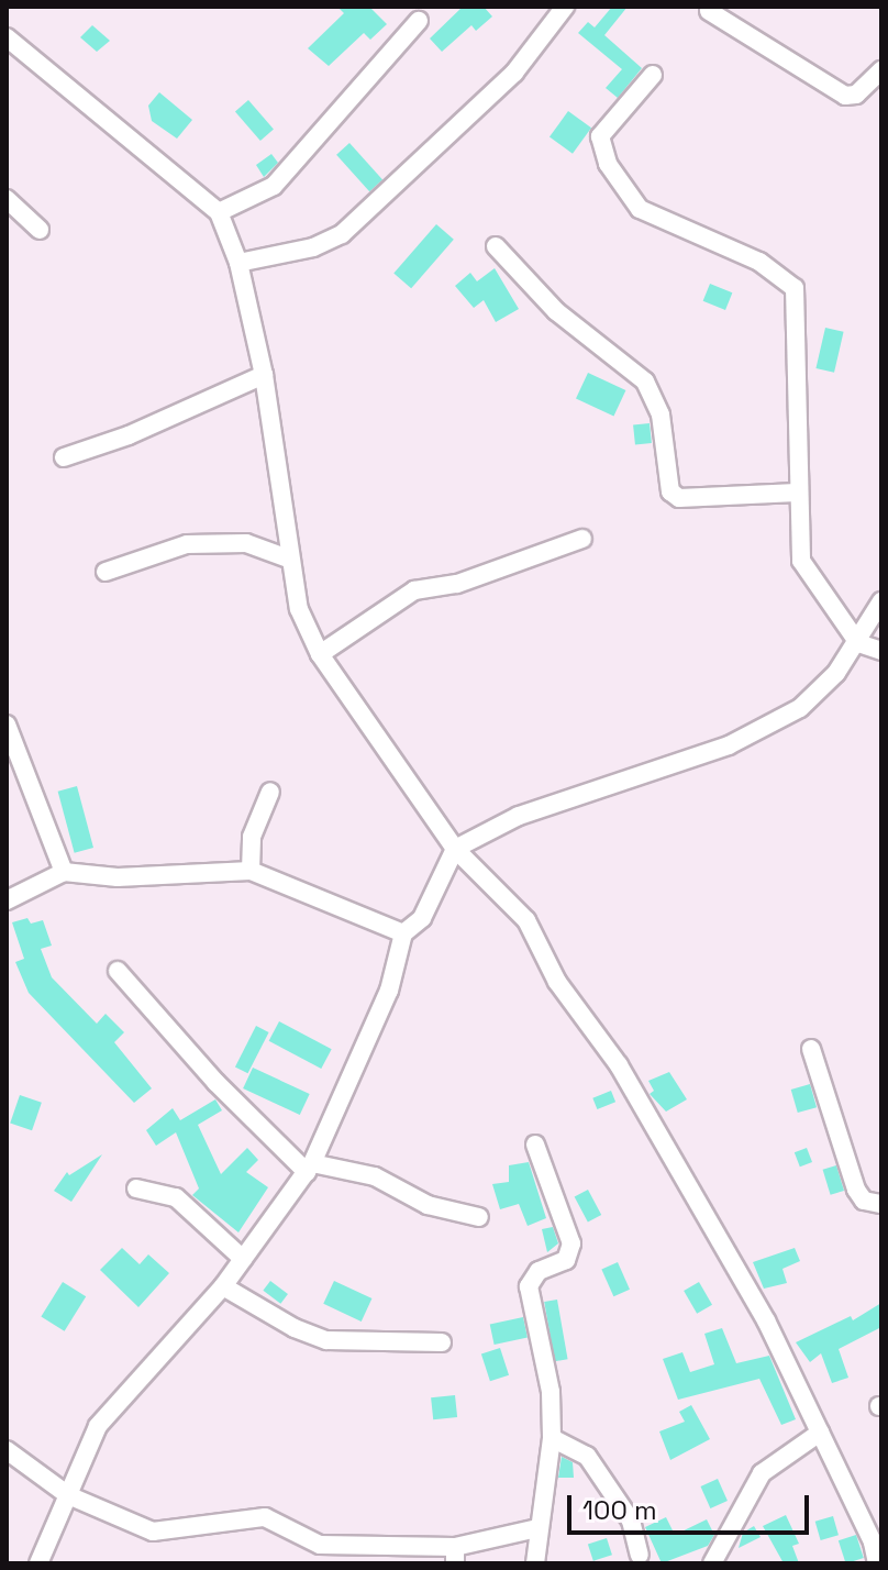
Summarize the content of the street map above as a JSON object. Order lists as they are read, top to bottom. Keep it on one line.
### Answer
{"scale_bar":"100 m"}
